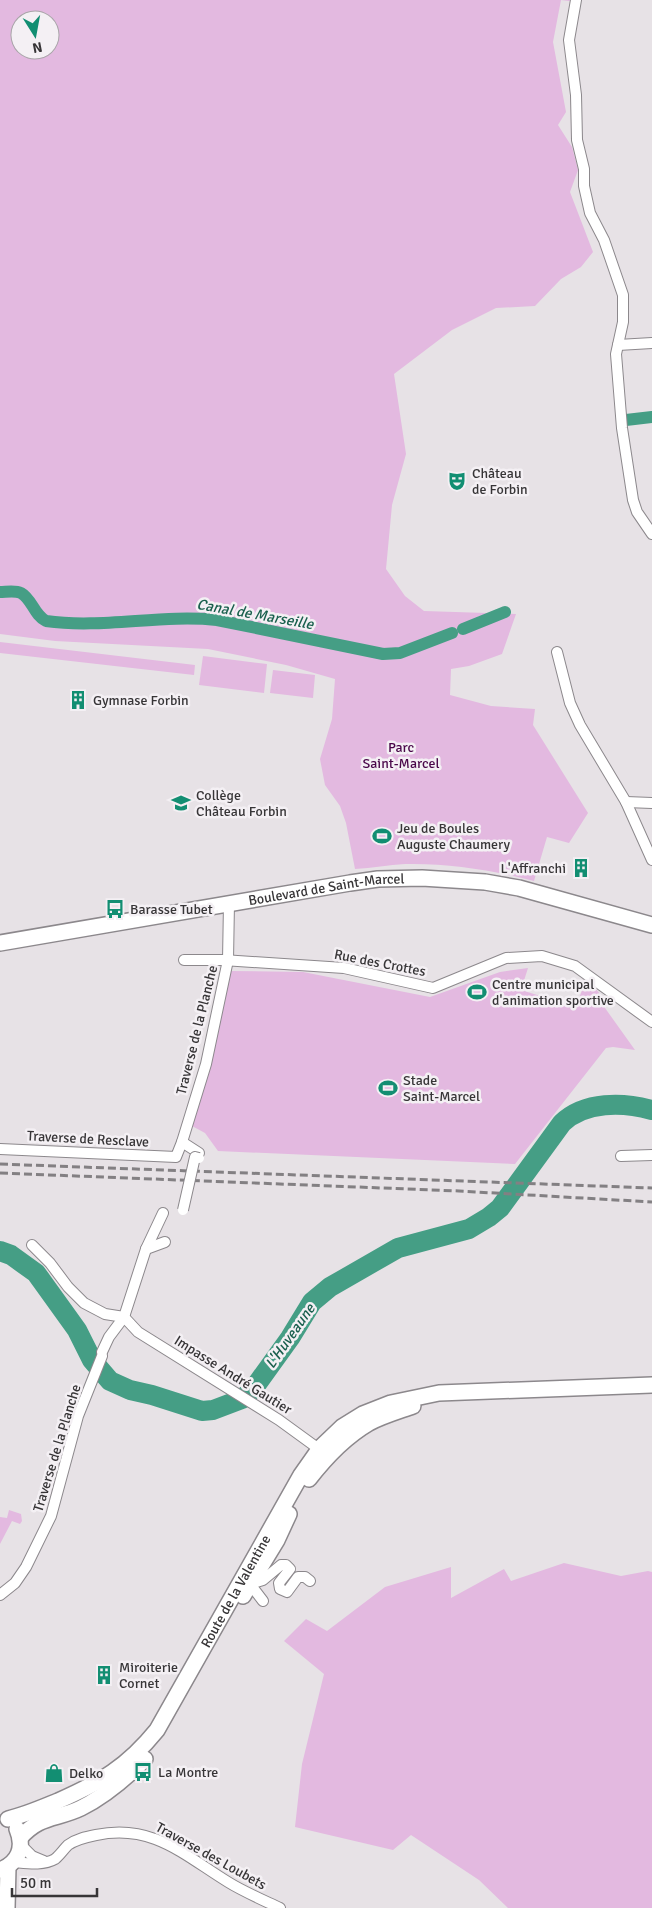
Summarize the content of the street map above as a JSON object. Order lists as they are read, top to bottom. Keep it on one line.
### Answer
{"streets":{"main road":["Boulevard de Saint-Marcel","Route de la Valentine"],"street":["Rue des Crottes","Traverse de la Planche","Traverse de Resclave","Impasse André Gautier","Traverse des Loubets"]},"crossings":[["Boulevard de Saint-Marcel","Traverse de la Planche"],["Rue des Crottes","Traverse de la Planche"],["Traverse de la Planche","Traverse de Resclave"],["Traverse de la Planche","Impasse André Gautier"],["Impasse André Gautier","Route de la Valentine"]],"water":["Canal de Marseille","L'Huveaune"],"parks":["Parc Saint-Marcel"],"places":{"theatre":["Château de Forbin"],"building":["Gymnase Forbin","L'Affranchi","Miroiterie Cornet"],"school or university":["Collège Château Forbin"],"sports":["Jeu de Boules Auguste Chaumery","Centre municipal d'animation sportive","Stade Saint-Marcel"],"bus stop":["Barasse Tubet","La Montre"],"shop":["Delko"]},"scale_bar":"50 m","north":"bottom"}
